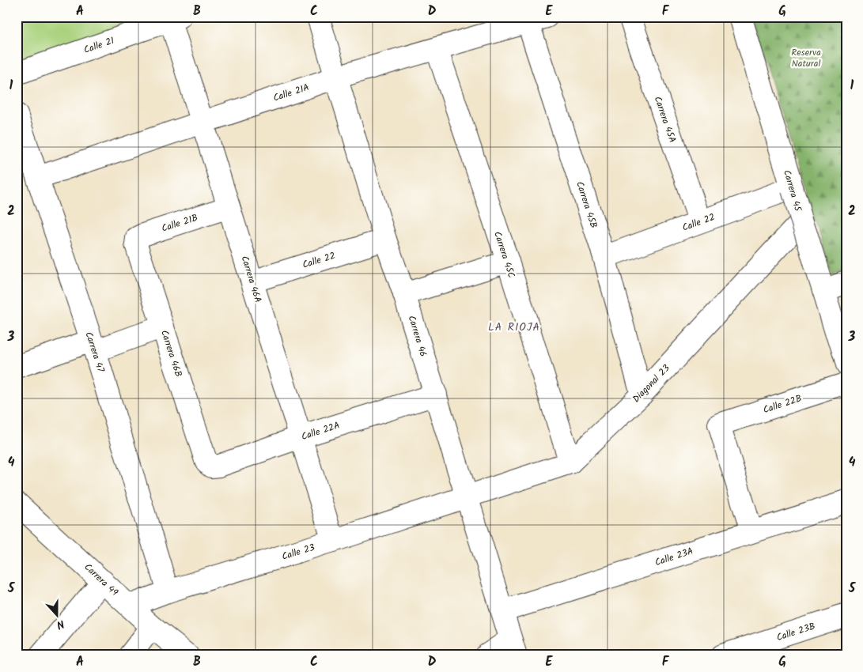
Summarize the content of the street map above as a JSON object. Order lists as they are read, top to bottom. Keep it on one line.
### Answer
{"streets":{"street":["Calle 21","Calle 21A","Carrera 45A","Carrera 45","Carrera 45B","Calle 22","Calle 21B","Carrera 45C","Carrera 46A","Carrera 46","Carrera 47","Carrera 46B","Diagonal 23","Calle 22B","Calle 22A","Calle 23","Calle 23A","Carrera 49","Calle 23B"]},"crossings":[["Calle 21","Carrera 46A"],["Calle 21A","Carrera 45B"],["Calle 21A","Carrera 45C"],["Calle 21A","Carrera 46A"],["Calle 21A","Carrera 46"],["Calle 21A","Carrera 47"],["Carrera 45A","Calle 22"],["Carrera 45","Calle 22"],["Carrera 45B","Calle 22"],["Carrera 45B","Diagonal 23"],["Calle 22","Carrera 46A"],["Calle 22","Carrera 46"],["Calle 21B","Carrera 46A"],["Calle 21B","Carrera 46B"],["Carrera 45C","Diagonal 23"],["Carrera 46A","Calle 22A"],["Carrera 46A","Calle 23"],["Carrera 46","Diagonal 23"],["Carrera 46","Calle 22A"],["Carrera 46","Calle 23"],["Carrera 46","Calle 23A"],["Carrera 47","Calle 23"],["Carrera 46B","Calle 22A"],["Diagonal 23","Calle 23"],["Calle 22B","Calle 23A"],["Calle 23","Carrera 49"]],"districts":["LA RIOJA"],"parks":["Reserva Natural"],"north":"bottom","grid":{"columns":["A","B","C","D","E","F","G"],"rows":["1","2","3","4","5"]}}
